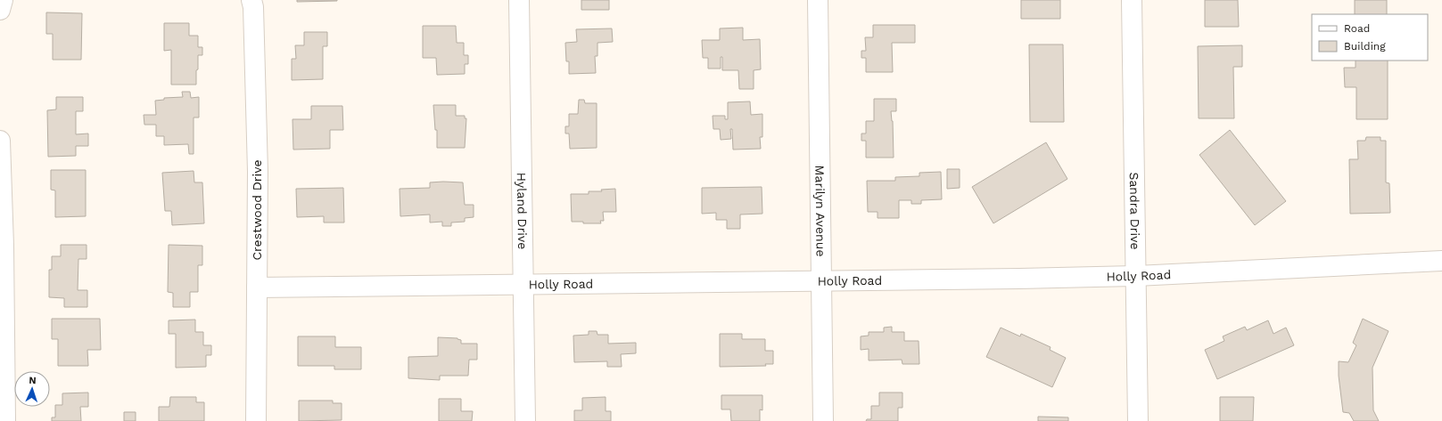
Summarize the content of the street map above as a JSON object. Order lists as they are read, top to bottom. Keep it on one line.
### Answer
{"streets":{"street":["Crestwood Drive","Hyland Drive","Marilyn Avenue","Sandra Drive","Holly Road"]},"crossings":[["Crestwood Drive","Holly Road"],["Hyland Drive","Holly Road"],["Marilyn Avenue","Holly Road"],["Sandra Drive","Holly Road"]],"legend":["Road","Building"],"north":"top"}
